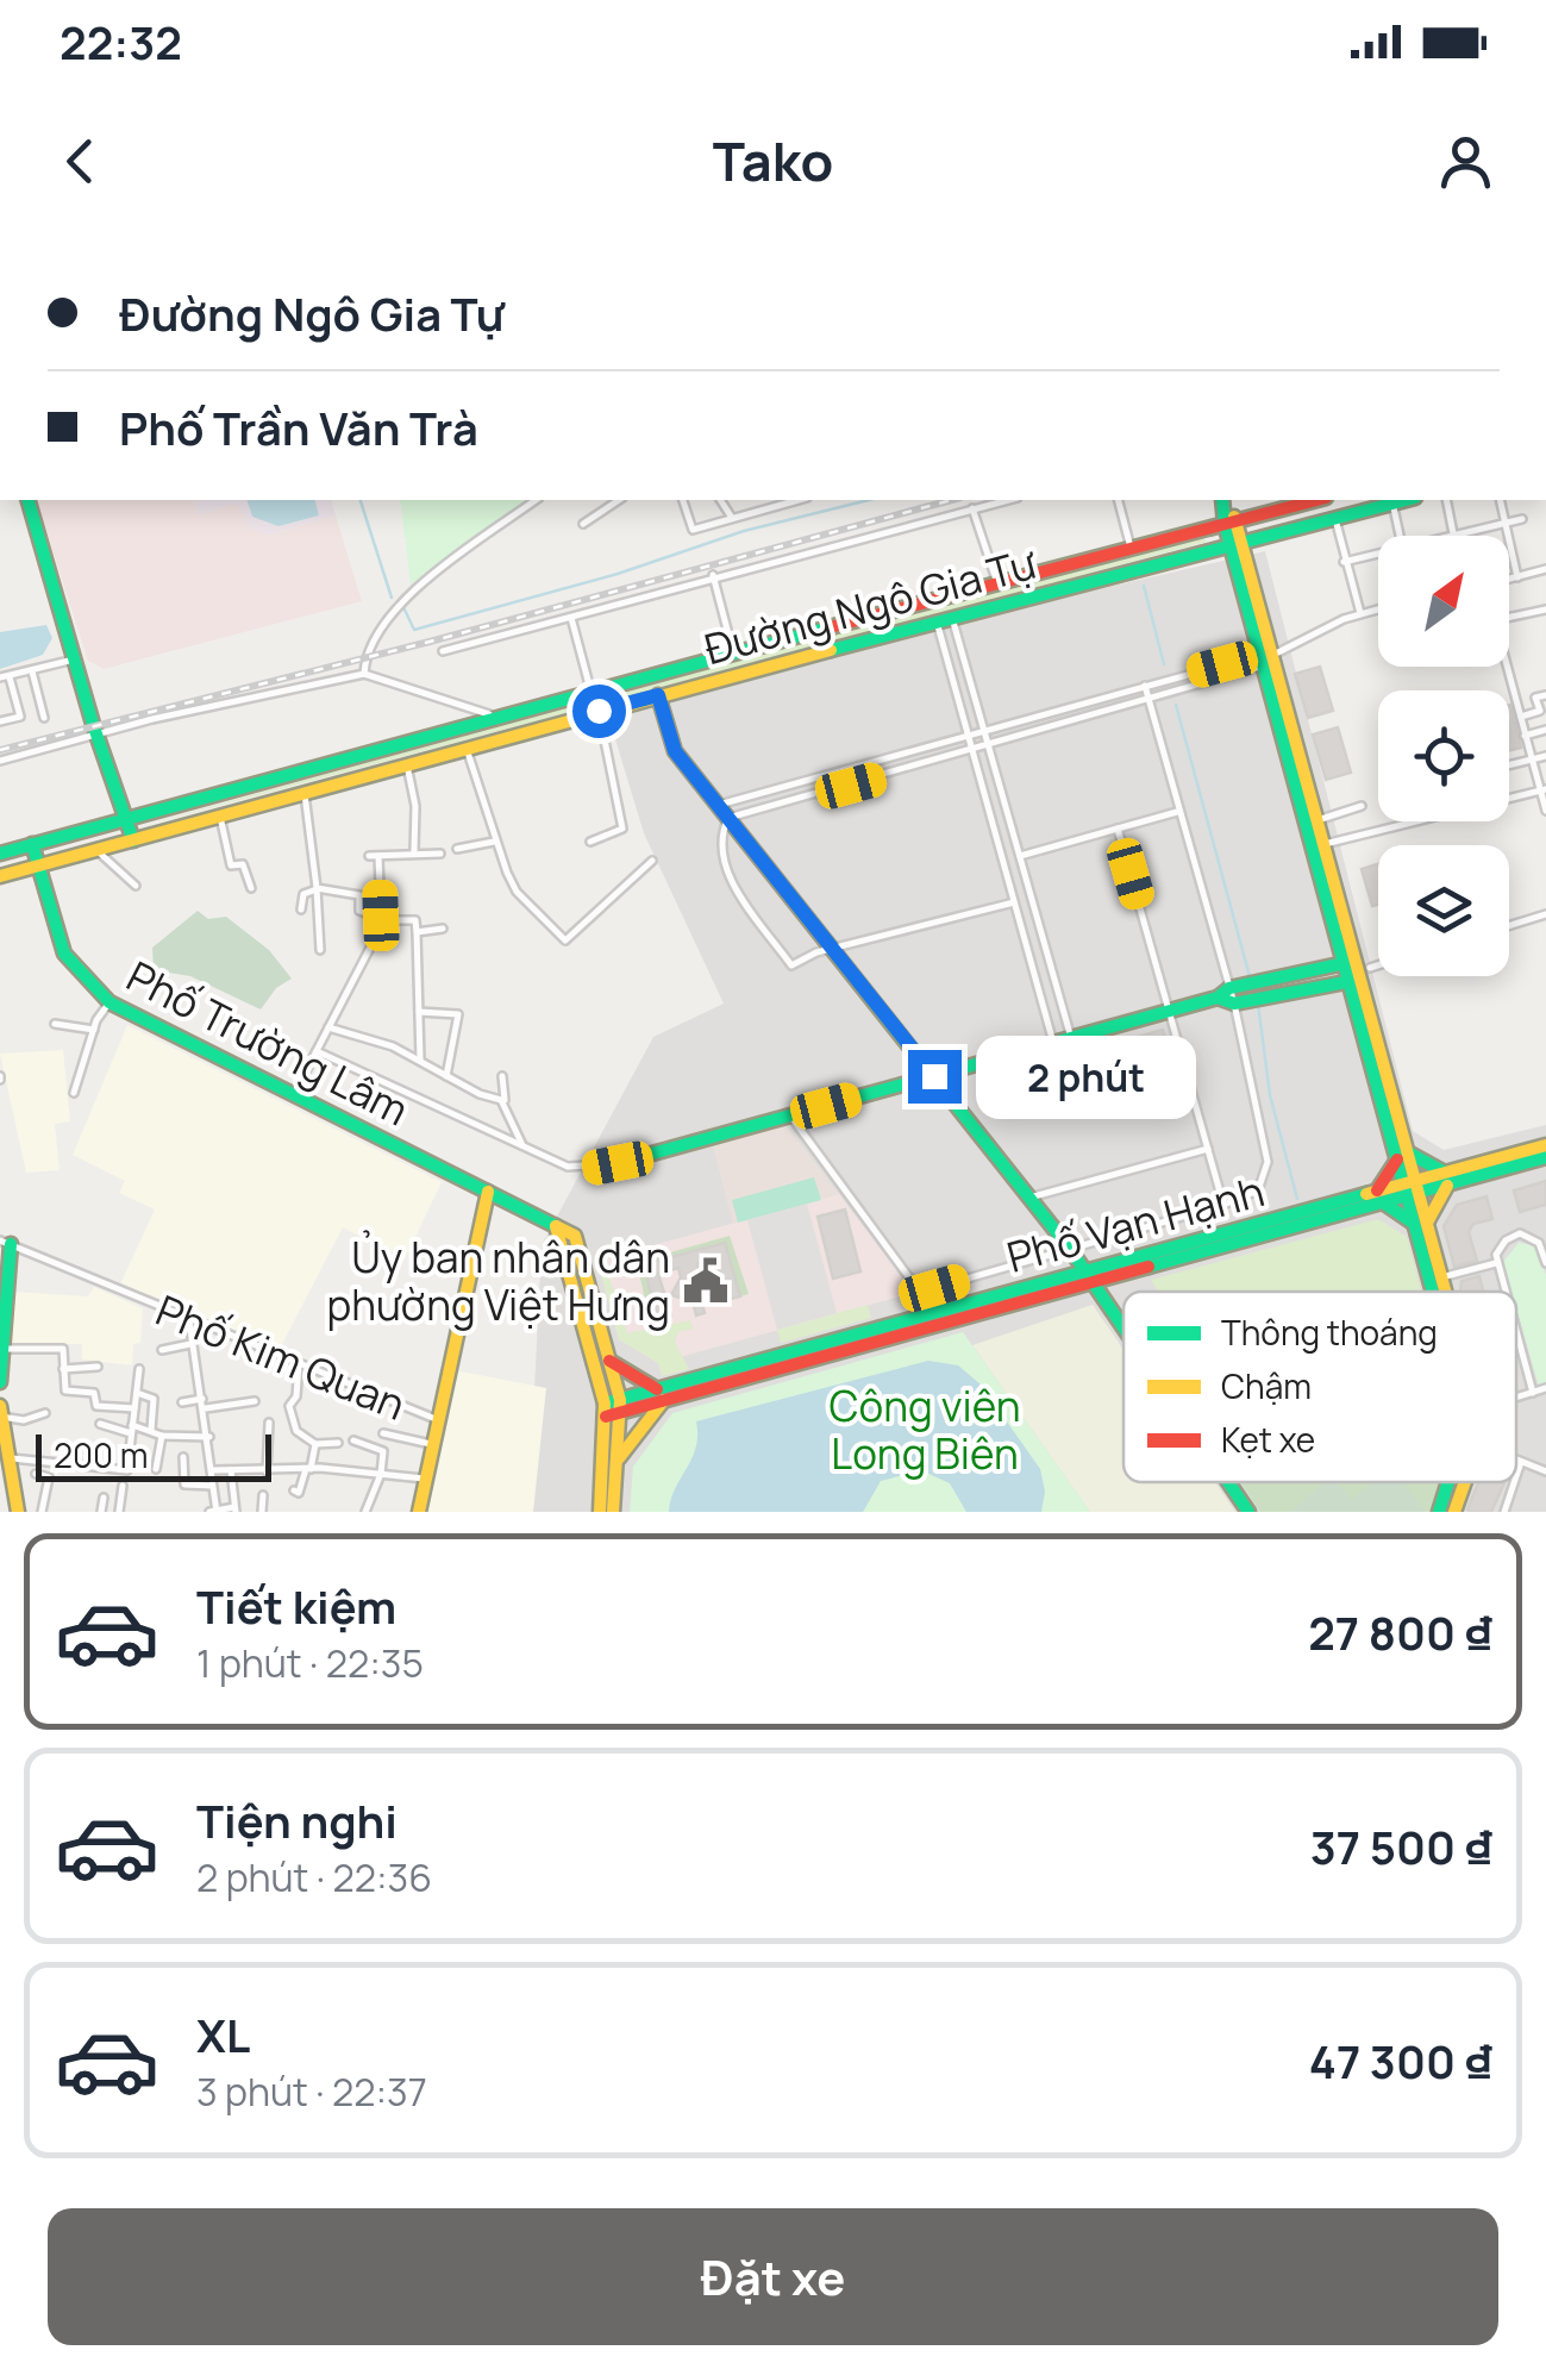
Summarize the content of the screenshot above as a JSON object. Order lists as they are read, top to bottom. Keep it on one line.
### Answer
{"streets":{"street":["Đường Ngô Gia Tự","Phố Trường Lâm","Phố Vạn Hạnh","Phố Kim Quan"]},"crossings":[["Đường Ngô Gia Tự","Phố Trường Lâm"]],"parks":["Công viên Long Biên"],"places":{"public building":["Ủy ban nhân dân phường Việt Hưng"]},"legend":["Thông thoáng","Chậm","Kẹt xe"],"scale_bar":"200 m","north":"top right","page":{"status":"22:32","header":"Tako","banner":["Đường Ngô Gia Tự","Phố Trần Văn Trà"],"bubble":"2 phút","scale":"200 m","list":[{"name":"Tiết kiệm","note":"1 phút · 22:35","value":"27 800 ₫"},{"name":"Tiện nghi","note":"2 phút · 22:36","value":"37 500 ₫"},{"name":"XL","note":"3 phút · 22:37","value":"47 300 ₫"}],"buttons":"Đặt xe"}}
